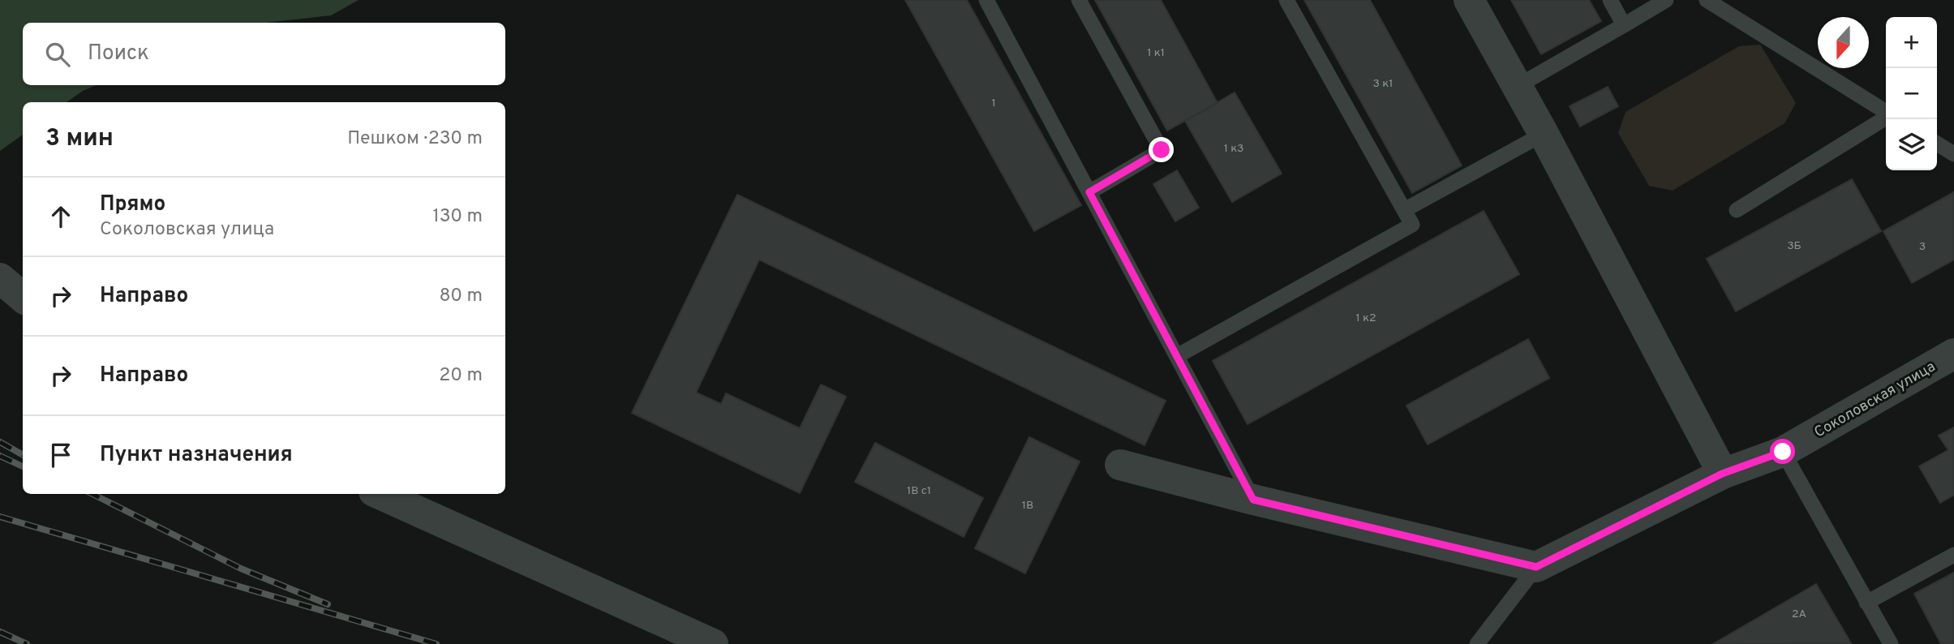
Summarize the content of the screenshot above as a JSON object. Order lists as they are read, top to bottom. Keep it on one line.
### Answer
{"streets":{"street":["Соколовская улица"]},"house_numbers":["1 к1","3 к1","1","1 к3","3Б","3","1 к2","1В с1","1В","2А"],"north":"bottom","page":{"map_buttons":["+","−"],"search":"Поиск","heading":["3 мин","Пешком · 230 m"],"list":[["Прямо","Соколовская улица","130 m"],["Направо","80 m"],["Направо","20 m"],"Пункт назначения"]}}
